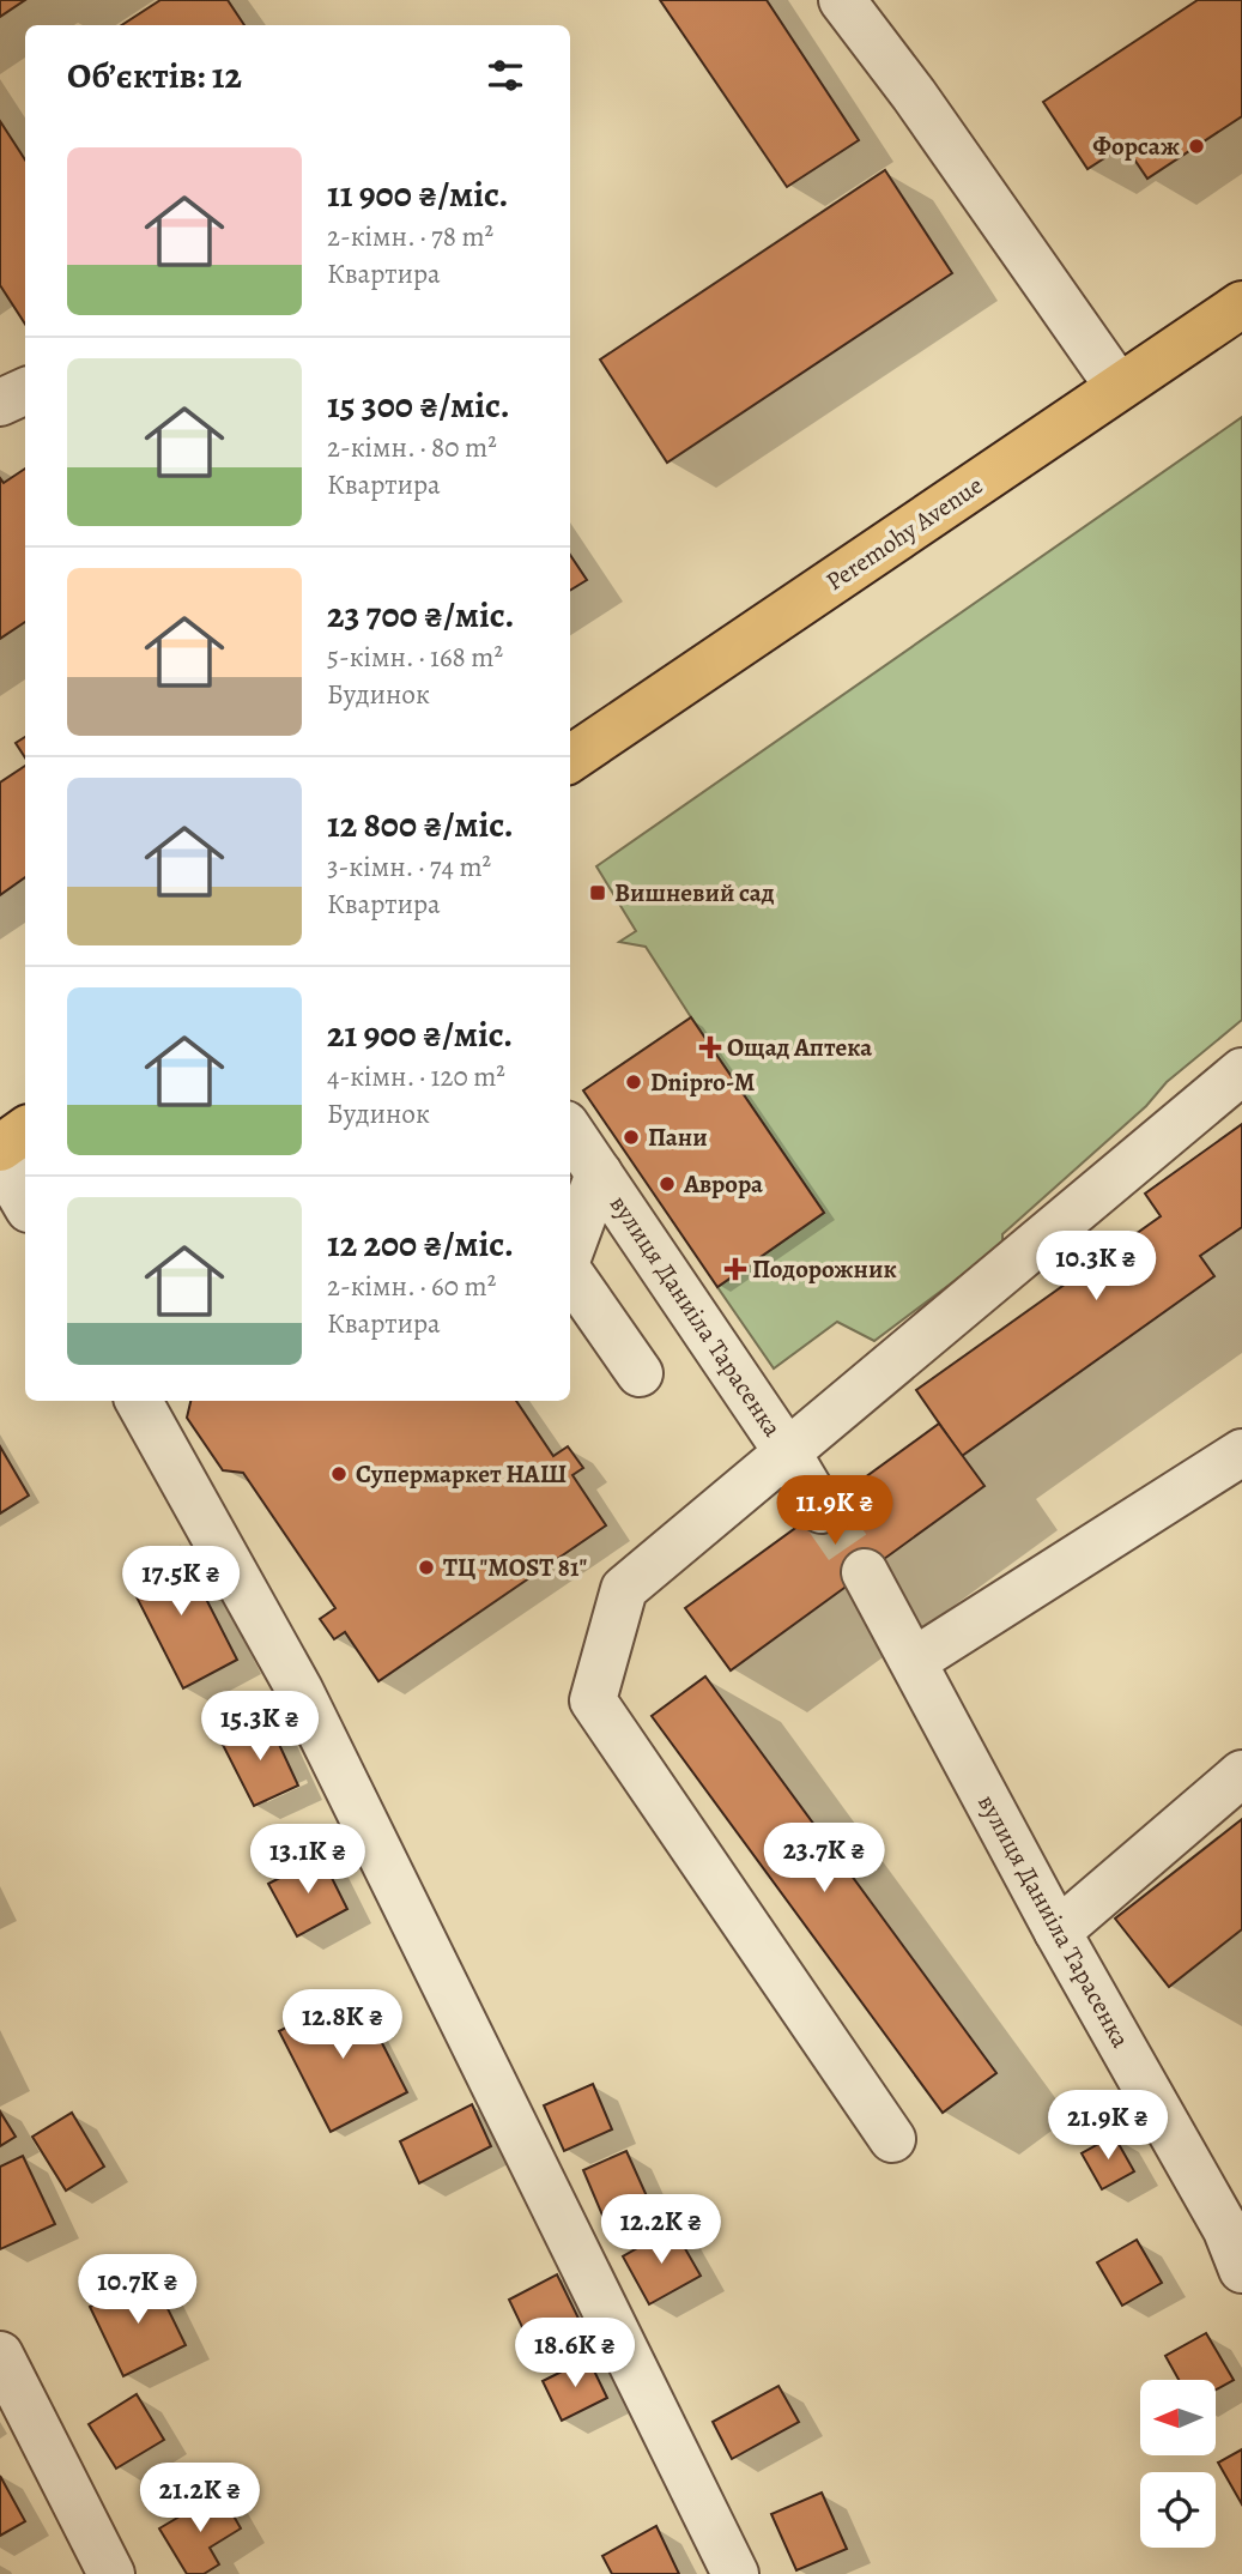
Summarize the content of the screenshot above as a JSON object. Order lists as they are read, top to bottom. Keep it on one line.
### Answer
{"streets":{"main road":["Peremohy Avenue"],"street":["вулиця Даниіла Тарасенка"]},"places":{"other":["Форсаж","Dnipro-M","Пани","Аврора","Супермаркет НАШ","ТЦ \"MOST 81\""],"transit":["Вишневий сад"],"health":["Ощад Аптека","Подорожник"]},"north":"left","page":{"heading":"Об’єктів: 12","list":[{"name":"11 900 ₴/міс.","note":"2-кімн. · 78 m² · Квартира"},{"name":"15 300 ₴/міс.","note":"2-кімн. · 80 m² · Квартира"},{"name":"23 700 ₴/міс.","note":"5-кімн. · 168 m² · Будинок"},{"name":"12 800 ₴/міс.","note":"3-кімн. · 74 m² · Квартира"},{"name":"21 900 ₴/міс.","note":"4-кімн. · 120 m² · Будинок"},{"name":"12 200 ₴/міс.","note":"2-кімн. · 60 m² · Квартира"}],"price":["10.3K ₴","11.9K ₴","17.5K ₴","15.3K ₴","23.7K ₴","13.1K ₴","12.8K ₴","21.9K ₴","12.2K ₴","10.7K ₴","18.6K ₴","21.2K ₴"]}}
